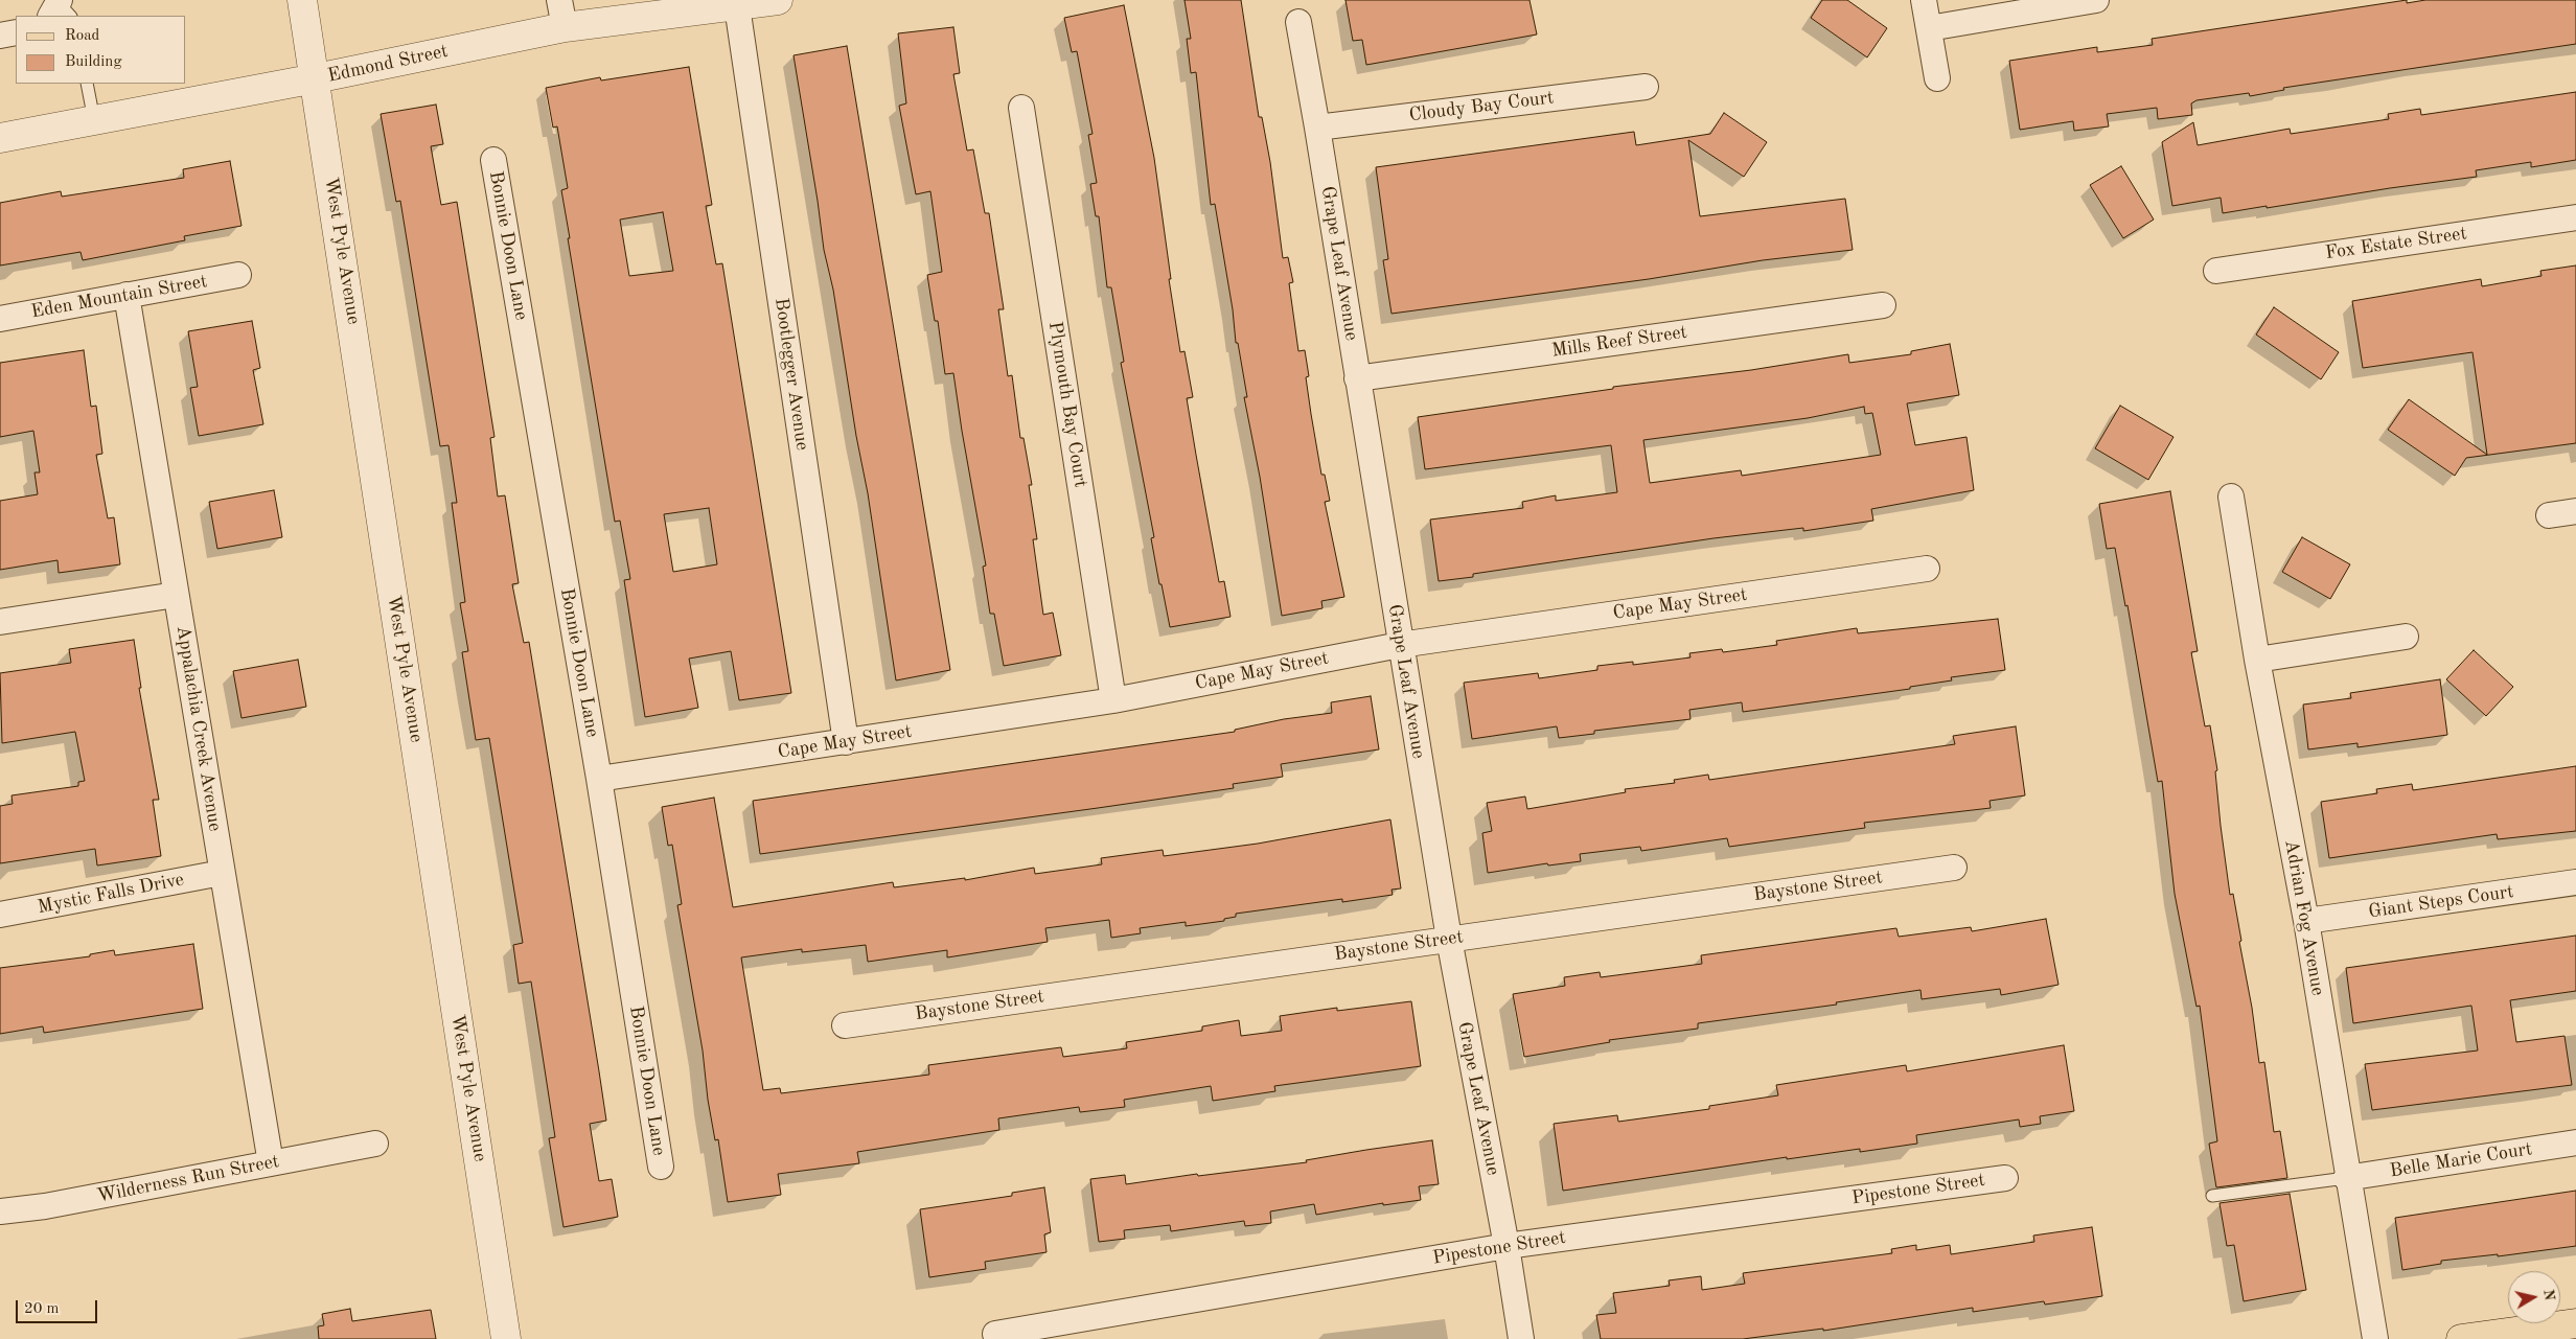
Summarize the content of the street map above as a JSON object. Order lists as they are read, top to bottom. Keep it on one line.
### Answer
{"streets":{"street":["Edmond Street","Cloudy Bay Court","Fox Estate Street","Bonnie Doon Lane","West Pyle Avenue","Grape Leaf Avenue","Eden Mountain Street","Mills Reef Street","Bootlegger Avenue","Plymouth Bay Court","Cape May Street","Appalachia Creek Avenue","Baystone Street","Mystic Falls Drive","Giant Steps Court","Adrian Fog Avenue","Belle Marie Court","Wilderness Run Street","Pipestone Street"]},"crossings":[["Edmond Street","West Pyle Avenue"],["Edmond Street","Bootlegger Avenue"],["Cloudy Bay Court","Grape Leaf Avenue"],["Bonnie Doon Lane","Cape May Street"],["Grape Leaf Avenue","Mills Reef Street"],["Grape Leaf Avenue","Cape May Street"],["Grape Leaf Avenue","Baystone Street"],["Grape Leaf Avenue","Pipestone Street"],["Eden Mountain Street","Appalachia Creek Avenue"],["Bootlegger Avenue","Cape May Street"],["Plymouth Bay Court","Cape May Street"],["Appalachia Creek Avenue","Mystic Falls Drive"],["Appalachia Creek Avenue","Wilderness Run Street"],["Giant Steps Court","Adrian Fog Avenue"],["Adrian Fog Avenue","Belle Marie Court"]],"legend":["Road","Building"],"scale_bar":"20 m","north":"right"}
